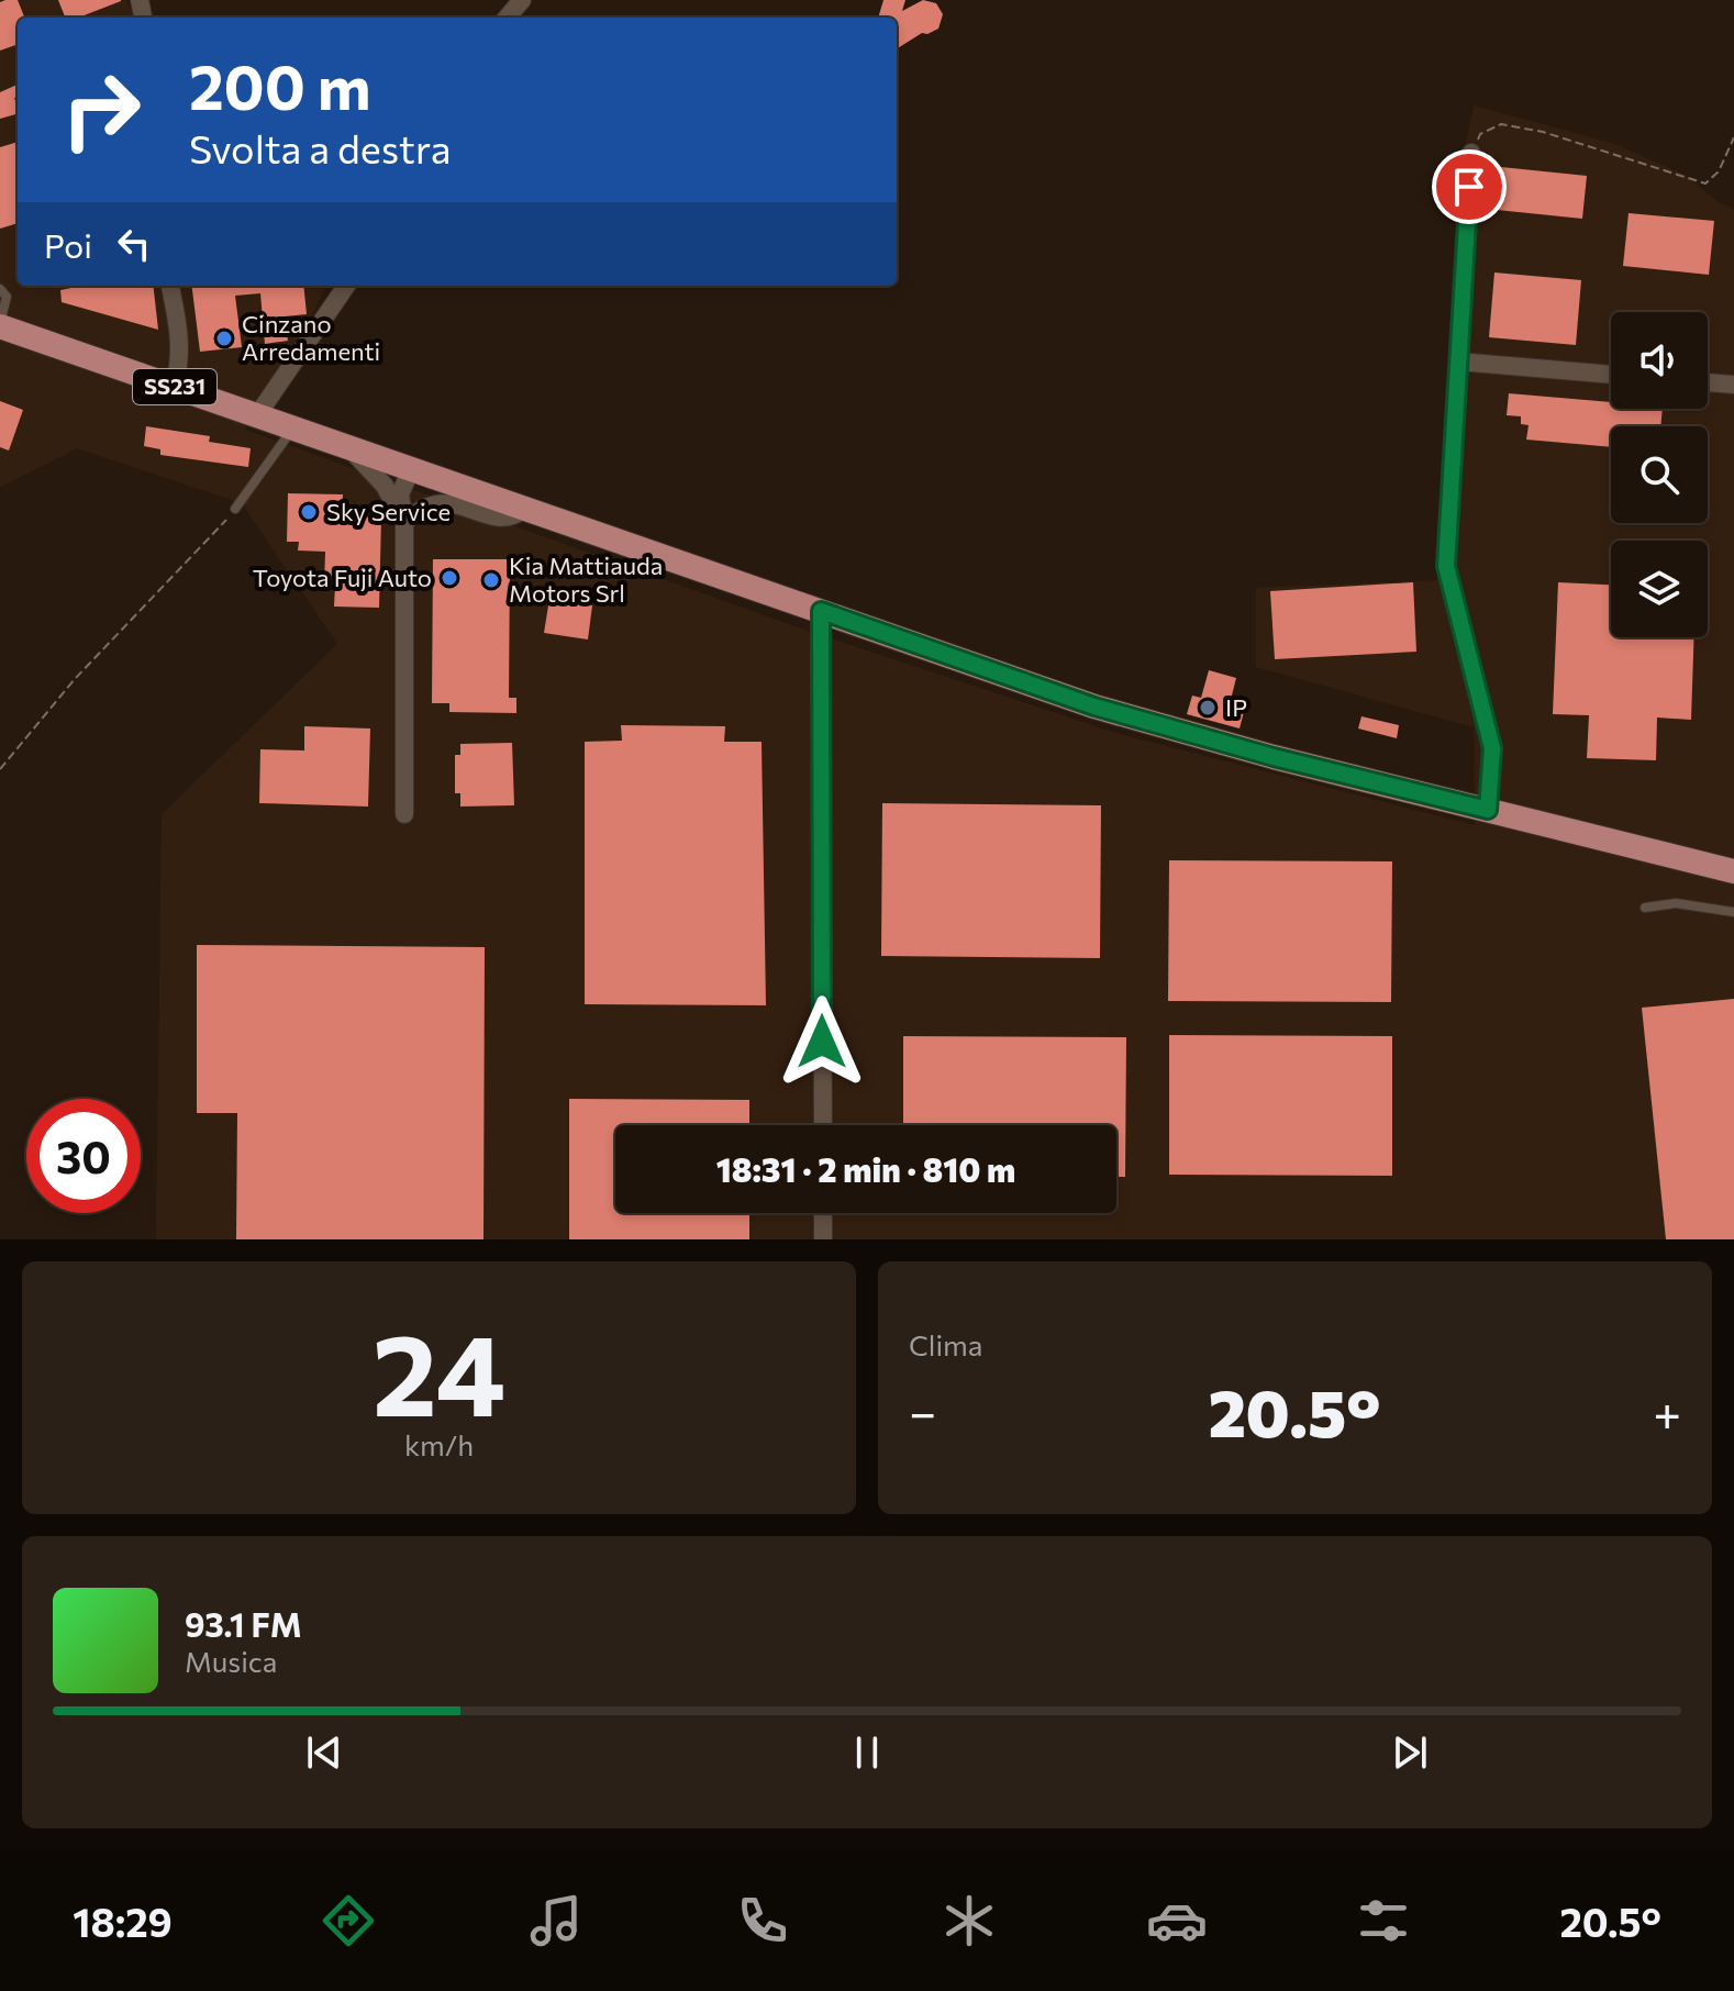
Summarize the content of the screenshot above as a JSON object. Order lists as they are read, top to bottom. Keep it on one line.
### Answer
{"streets":{"main road":["SS231"]},"places":["Cinzano Arredamenti","Sky Service","Toyota Fuji Auto","Kia Mattiauda Motors Srl","IP"],"page":{"turn":["200 m","Svolta a destra"],"then":"Poi","limit":"30","trip":"18:31 · 2 min · 810 m","tile":[["24","km/h"],"Clima"],"heat":["−","20.5°","+"],"song":["93.1 FM","Musica"],"tabs":["18:29","20.5°"]}}
